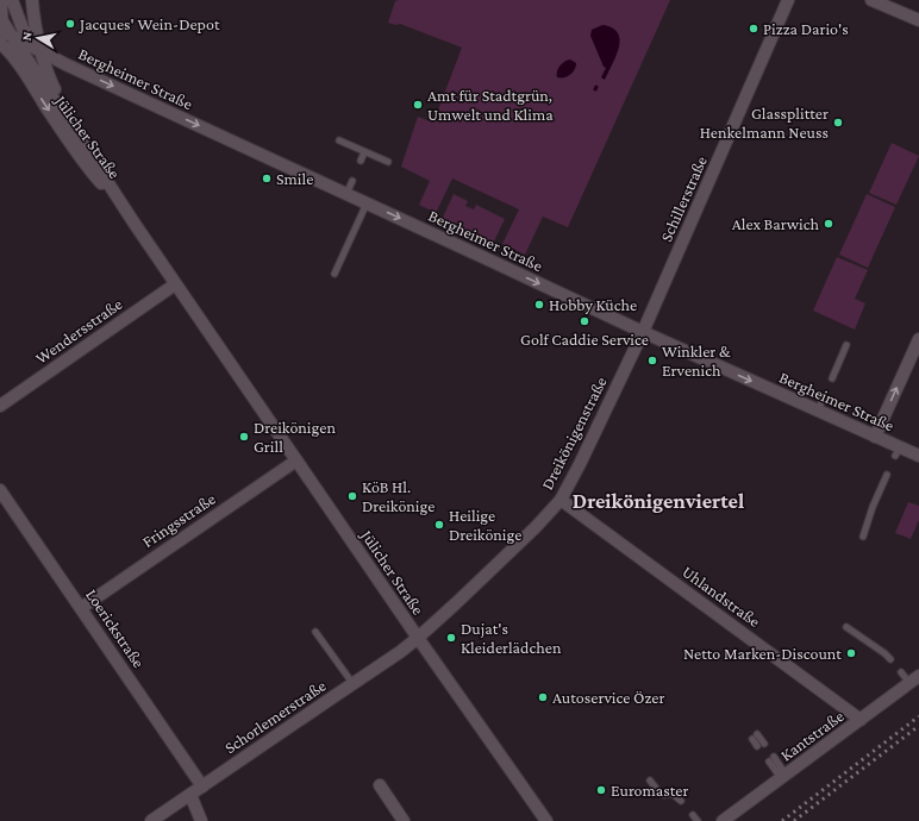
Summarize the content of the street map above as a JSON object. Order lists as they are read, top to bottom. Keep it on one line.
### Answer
{"streets":{"main road":["Bergheimer Straße","Jülicher Straße","Schillerstraße","Wendersstraße","Dreikönigenstraße","Fringsstraße","Uhlandstraße","Loerickstraße","Schorlemerstraße","Kantstraße"]},"crossings":[["Bergheimer Straße","Jülicher Straße"],["Bergheimer Straße","Schillerstraße"],["Bergheimer Straße","Dreikönigenstraße"],["Jülicher Straße","Wendersstraße"],["Jülicher Straße","Dreikönigenstraße"],["Jülicher Straße","Fringsstraße"],["Jülicher Straße","Schorlemerstraße"],["Schillerstraße","Dreikönigenstraße"],["Dreikönigenstraße","Uhlandstraße"],["Dreikönigenstraße","Schorlemerstraße"],["Fringsstraße","Loerickstraße"],["Uhlandstraße","Kantstraße"],["Loerickstraße","Schorlemerstraße"]],"one_way":["Bergheimer Straße"],"districts":["Dreikönigenviertel"],"places":["Jacques' Wein-Depot","Pizza Dario's","Amt für Stadtgrün, Umwelt und Klima","Glassplitter Henkelmann Neuss","Smile","Alex Barwich","Hobby Küche","Golf Caddie Service","Winkler & Ervenich","Dreikönigen Grill","KöB Hl. Dreikönige","Heilige Dreikönige","Dujat's Kleiderlädchen","Netto Marken-Discount","Autoservice Özer","Euromaster"],"north":"left"}
